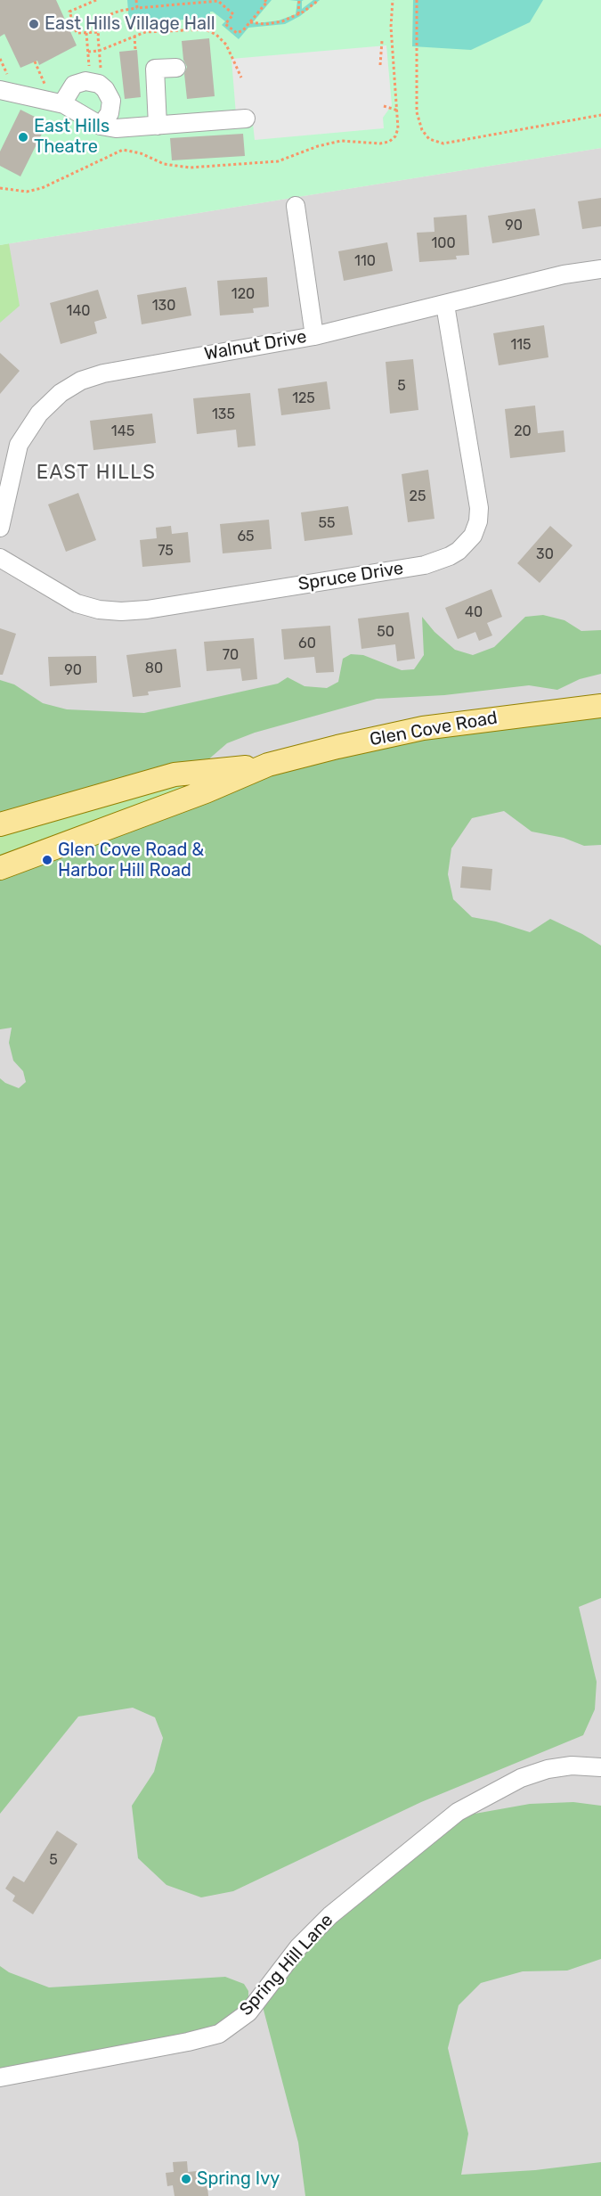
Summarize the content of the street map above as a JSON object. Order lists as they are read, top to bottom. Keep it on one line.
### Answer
{"streets":{"main road":["Glen Cove Road"],"street":["Walnut Drive","Spruce Drive","Spring Hill Lane"]},"crossings":[["Walnut Drive","Spruce Drive"]],"districts":["EAST HILLS"],"places":["East Hills Village Hall","East Hills Theatre","Glen Cove Road & Harbor Hill Road","Spring Ivy"],"house_numbers":["90","100","110","120","130","140","115","5","125","135","145","20","25","55","65","75","30","40","50","60","70","80","90","5"]}
